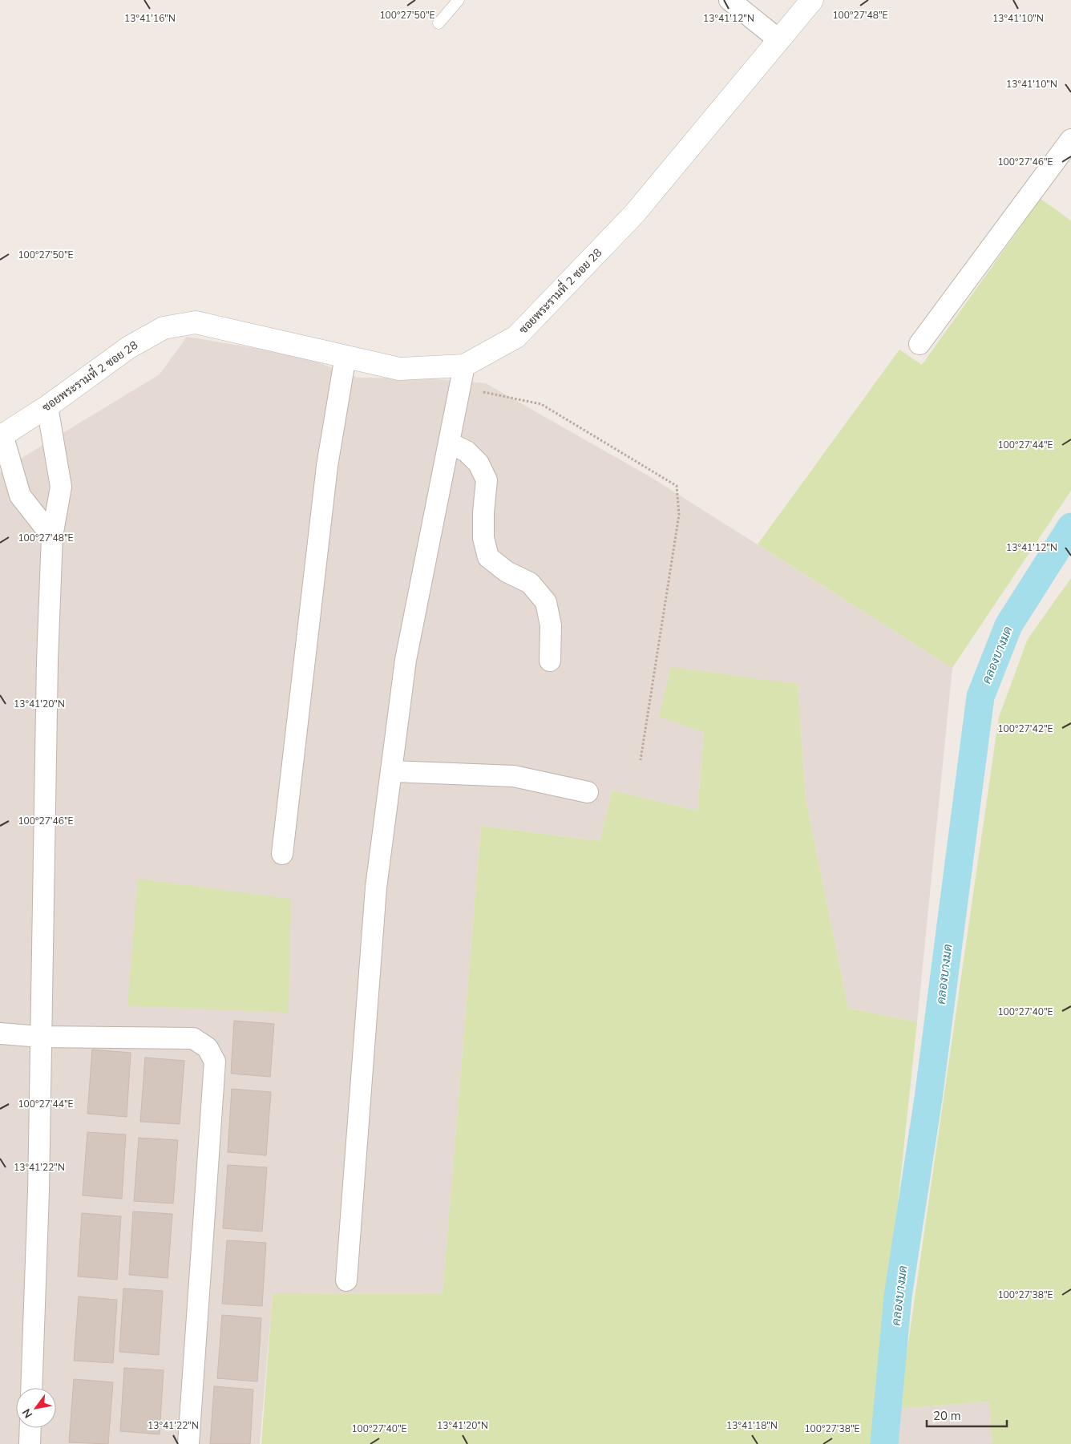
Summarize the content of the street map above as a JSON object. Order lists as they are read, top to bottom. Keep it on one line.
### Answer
{"streets":{"street":["ซอยพระรามที่ 2 ซอย 28"]},"water":["คลองบางมด"],"scale_bar":"20 m","north":"bottom left","coordinates":["100°27'50\"E","100°27'48\"E","13°41'16\"N","13°41'12\"N","13°41'10\"N","100°27'46\"E","100°27'44\"E","13°41'20\"N","100°27'42\"E","100°27'40\"E","13°41'22\"N","100°27'38\"E","13°41'18\"N"]}
